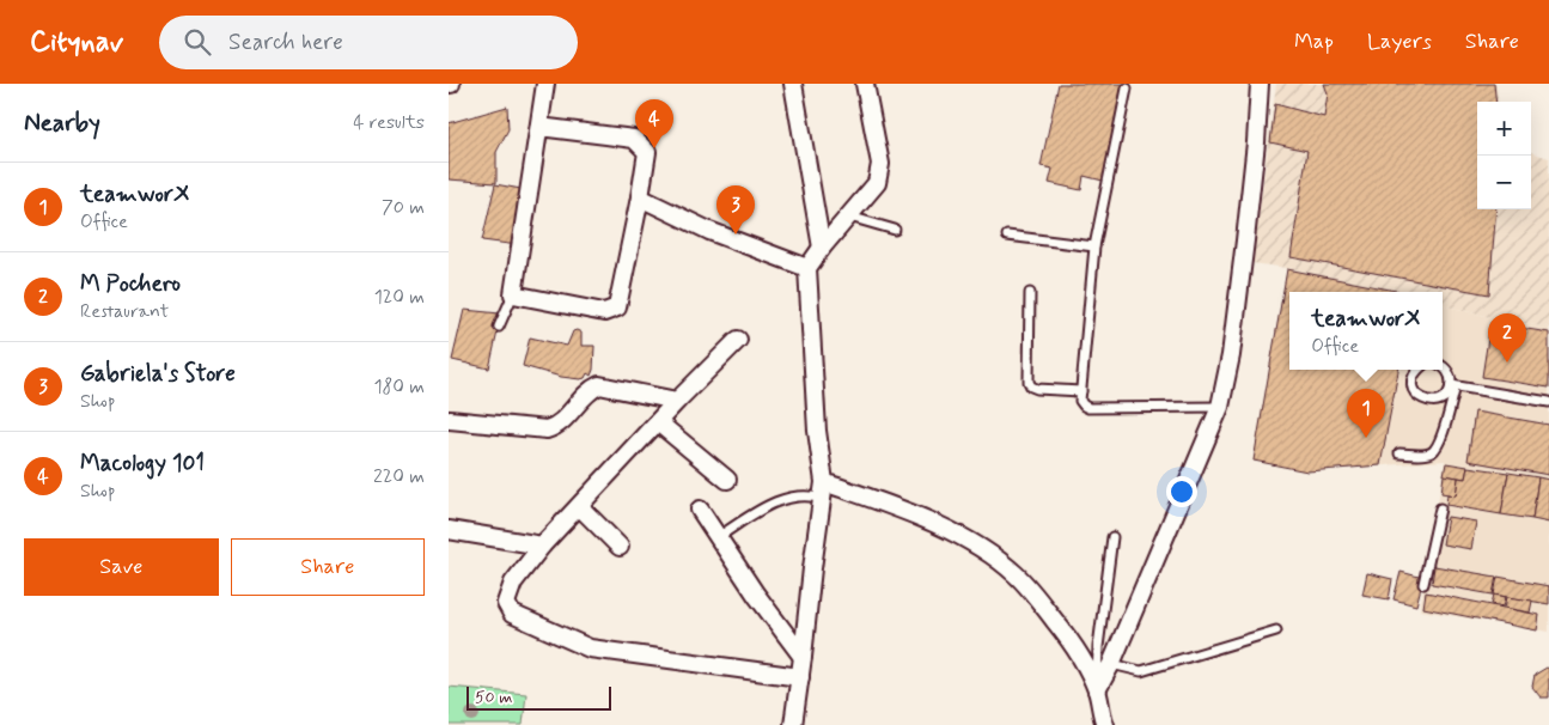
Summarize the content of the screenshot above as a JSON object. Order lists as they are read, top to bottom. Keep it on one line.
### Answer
{"scale_bar":"50 m","page":{"header":"Citynav","search":"Search here","nav":["Map","Layers","Share"],"heading":["Nearby","4 results"],"pins":["4","3","2","1"],"map_buttons":["+","−"],"list":[{"mark":"1","name":"teamworX","note":"Office","value":"70 m"},{"mark":"2","name":"M Pochero","note":"Restaurant","value":"120 m"},{"mark":"3","name":"Gabriela's Store","note":"Shop","value":"180 m"},{"mark":"4","name":"Macology 101","note":"Shop","value":"220 m"}],"popup":["teamworX","Office"],"buttons":["Save","Share"],"scale":"50 m"}}
